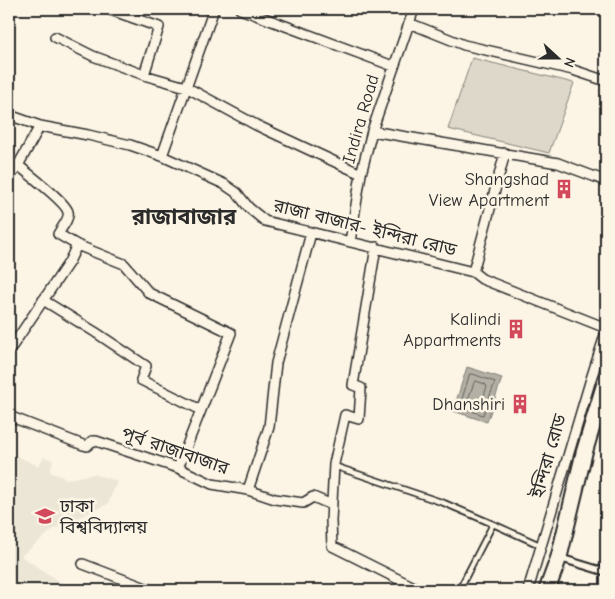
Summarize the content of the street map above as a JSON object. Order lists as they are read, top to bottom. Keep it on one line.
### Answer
{"streets":{"highway":["ইন্দিরা রোড"],"street":["Indira Road","রাজা বাজার- ইন্দিরা রোড","পূর্ব রাজাবাজার"]},"crossings":[["Indira Road","রাজা বাজার- ইন্দিরা রোড"]],"districts":["রাজাবাজার"],"places":{"building":["Shangshad View Apartment","Kalindi Appartments","Dhanshiri"],"school or university":["ঢাকা বিশ্ববিদ্যালয়"]},"north":"right"}
